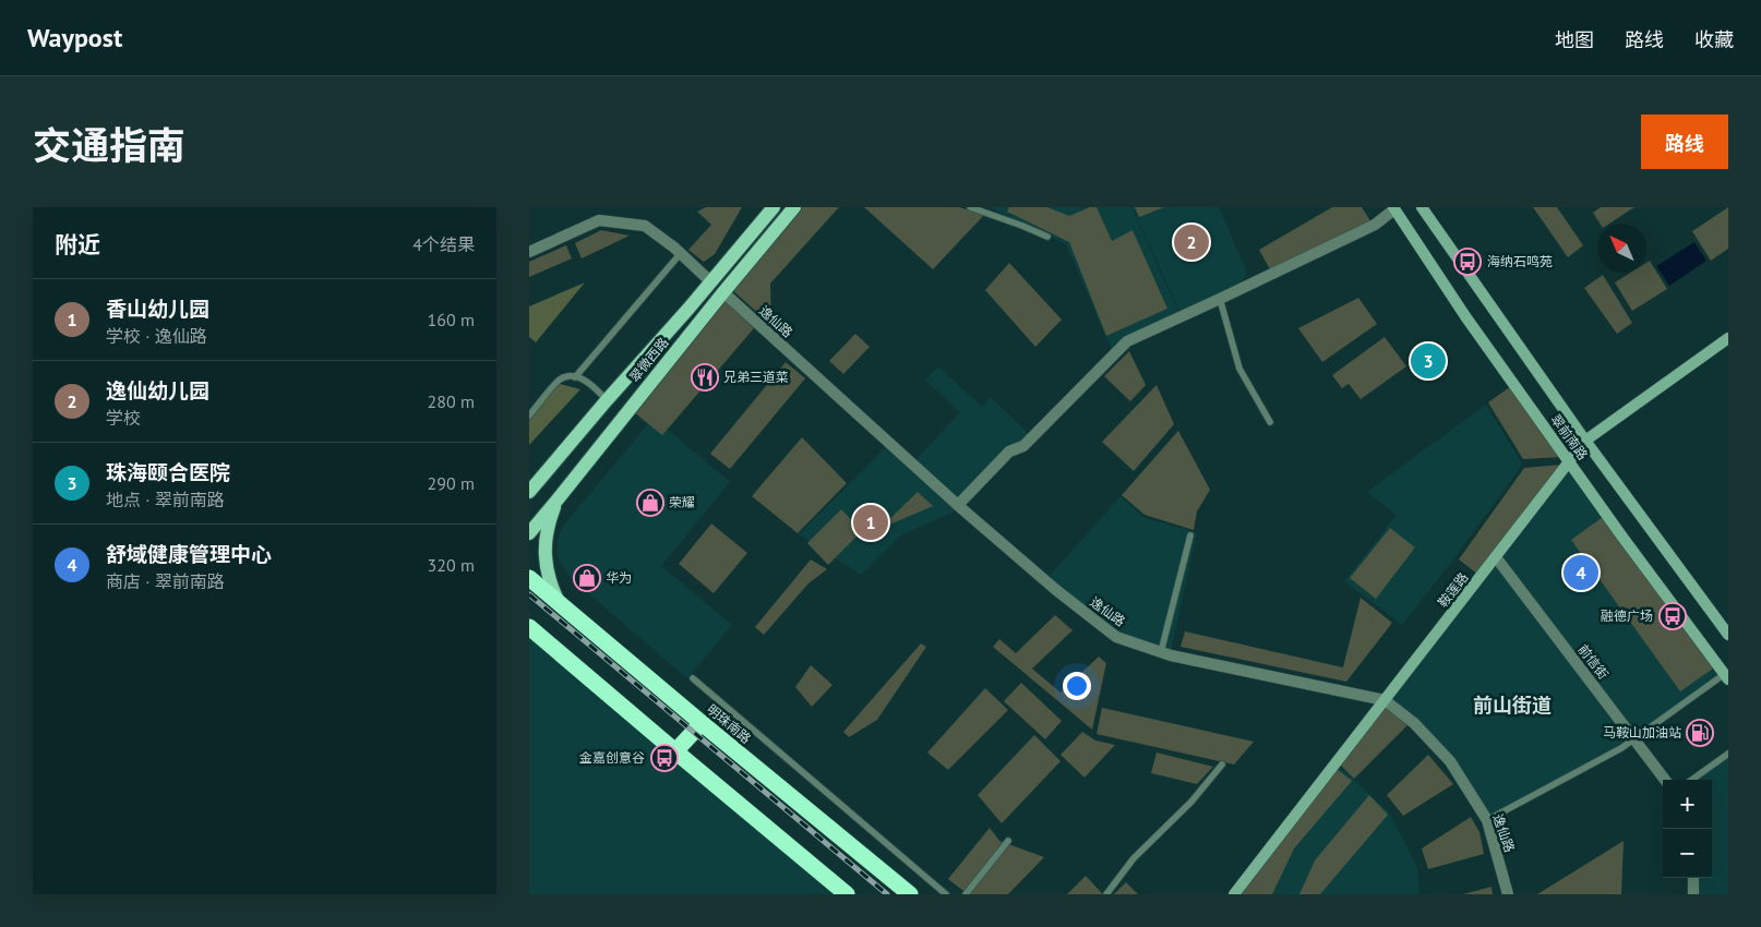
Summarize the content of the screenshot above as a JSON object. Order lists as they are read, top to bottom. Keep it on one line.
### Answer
{"streets":{"highway":["明珠南路"],"main road":["翠微西路","翠前南路","鞍莲路"],"street":["逸仙路","前信街"]},"crossings":[["逸仙路","翠微西路"],["逸仙路","鞍莲路"],["翠前南路","鞍莲路"],["鞍莲路","前信街"]],"districts":["前山街道"],"places":{"bus stop":["海纳石鸣苑","融德广场","金嘉创意谷"],"restaurant":["兄弟三道菜"],"shop":["荣耀","华为"],"fuel station":["马鞍山加油站"]},"north":"top left","page":{"header":"Waypost","nav":["地图","路线","收藏"],"title":"交通指南","buttons":"路线","heading":["附近","4个结果"],"pins":["2","3","1","4"],"list":[{"mark":"1","name":"香山幼儿园","note":"学校 · 逸仙路","value":"160 m"},{"mark":"2","name":"逸仙幼儿园","note":"学校","value":"280 m"},{"mark":"3","name":"珠海颐合医院","note":"地点 · 翠前南路","value":"290 m"},{"mark":"4","name":"舒域健康管理中心","note":"商店 · 翠前南路","value":"320 m"}],"map_buttons":["+","−"]}}
